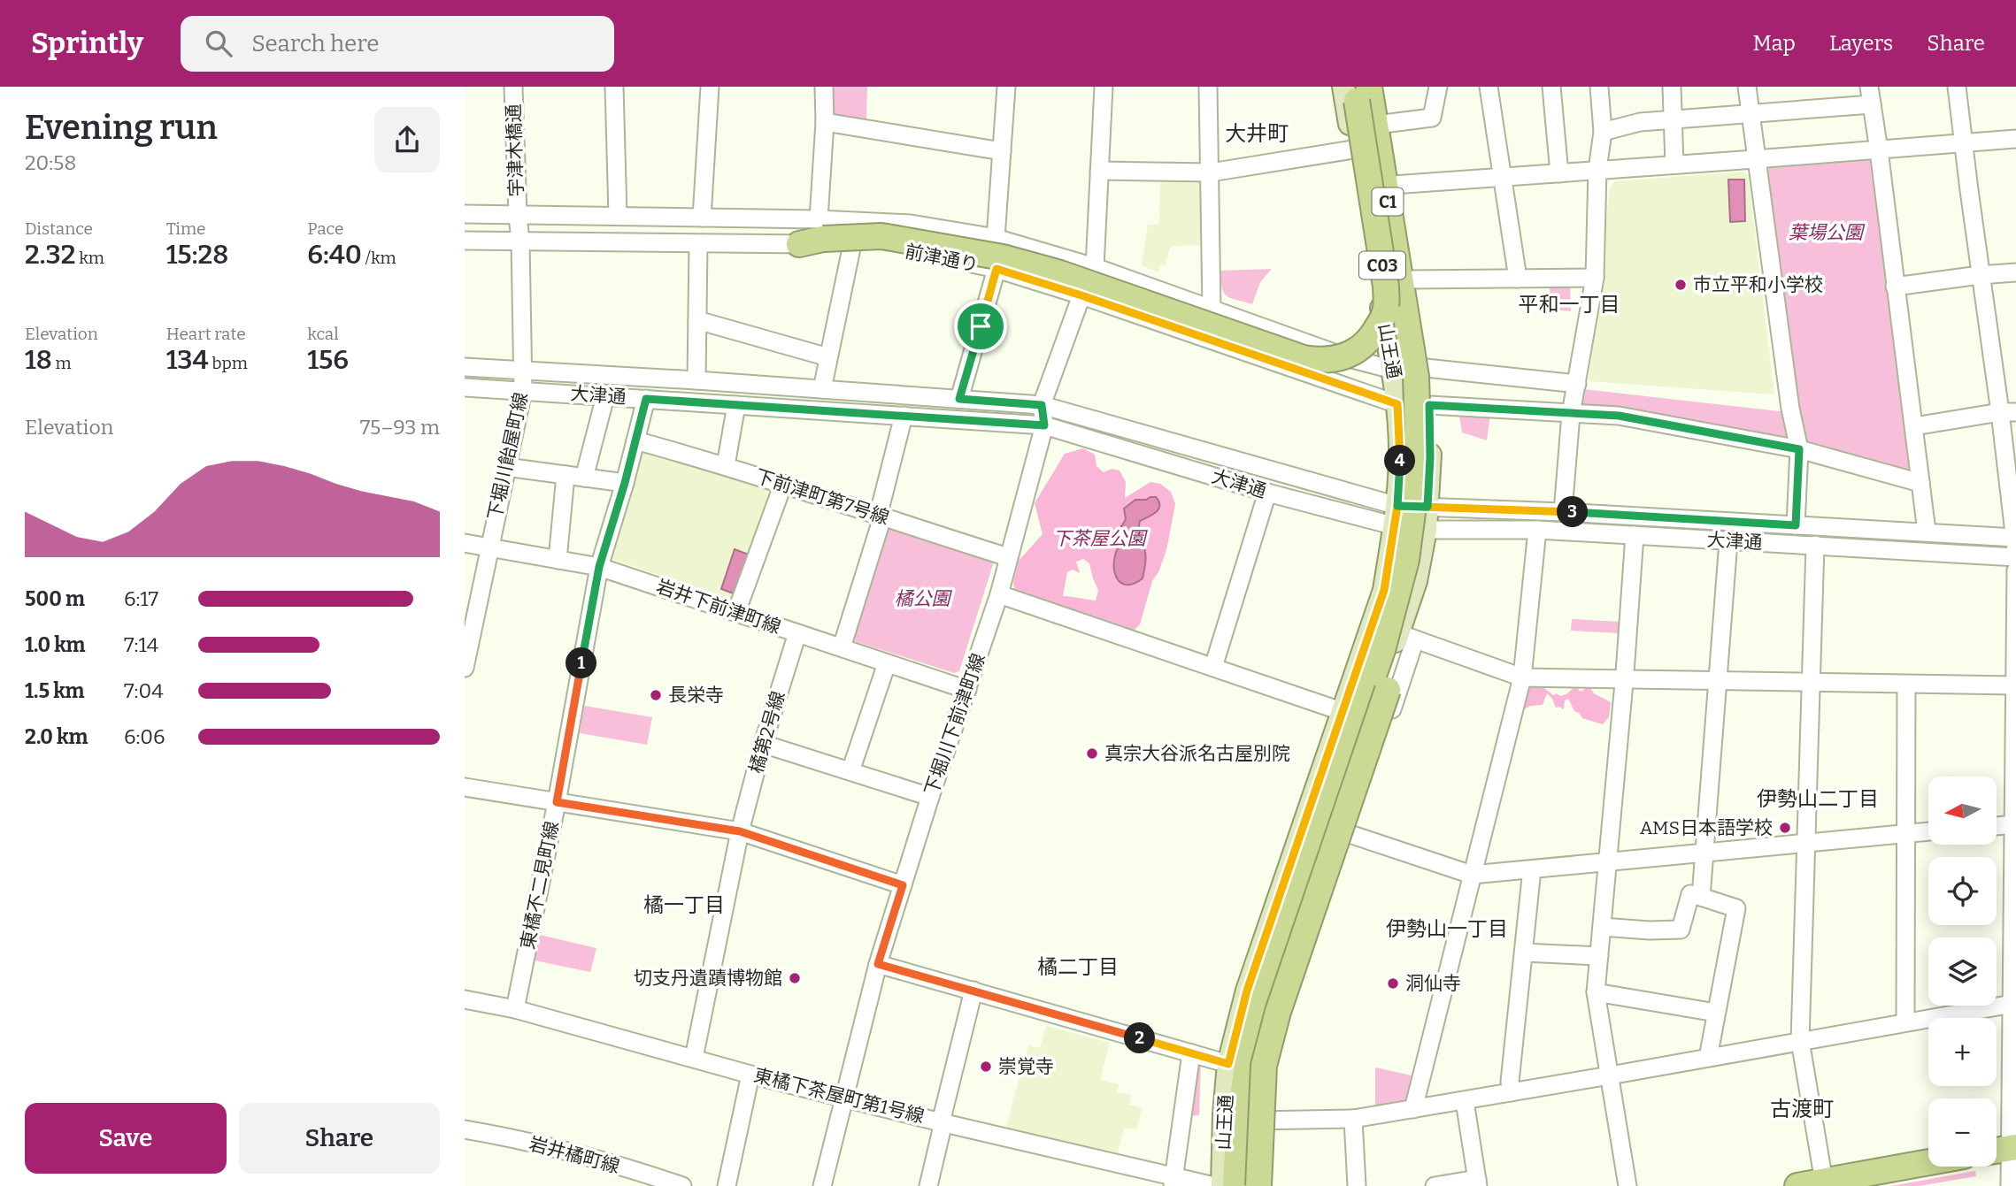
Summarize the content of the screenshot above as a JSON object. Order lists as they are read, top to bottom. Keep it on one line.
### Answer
{"streets":{"highway":["C1","C03"],"main road":["山王通"],"street":["宇津木橋通","前津通り","大津通","下堀川飴屋町線","下前津町第7号線","岩井下前津町線","下堀川下前津町線","橘第2号線","東橘不二見町線","東橘下茶屋町第1号線","岩井橘町線"]},"crossings":[["宇津木橋通","前津通り"],["宇津木橋通","下堀川飴屋町線"],["C1","C03"],["C1","山王通"],["前津通り","C03"],["前津通り","山王通"],["前津通り","下堀川飴屋町線"],["前津通り","下堀川下前津町線"],["C03","山王通"],["山王通","大津通"],["大津通","下堀川飴屋町線"],["大津通","下堀川下前津町線"],["大津通","東橘不二見町線"],["下堀川飴屋町線","岩井下前津町線"],["下前津町第7号線","下堀川下前津町線"],["下前津町第7号線","東橘不二見町線"],["岩井下前津町線","下堀川下前津町線"],["岩井下前津町線","橘第2号線"],["岩井下前津町線","東橘不二見町線"],["下堀川下前津町線","東橘下茶屋町第1号線"],["橘第2号線","東橘下茶屋町第1号線"],["東橘不二見町線","東橘下茶屋町第1号線"]],"districts":["大井町","平和一丁目","伊勢山二丁目","橘一丁目","伊勢山一丁目","橘二丁目","古渡町"],"parks":["葉場公園","下茶屋公園","橘公園"],"places":["市立平和小学校","長栄寺","真宗大谷派名古屋別院","AMS日本語学校","切支丹遺蹟博物館","洞仙寺","崇覚寺"],"north":"left","page":{"header":"Sprintly","search":"Search here","nav":["Map","Layers","Share"],"heading":["Evening run","20:58"],"stats":[["Distance","2.32 km"],["Time","15:28"],["Pace","6:40 /km"],["Elevation","18 m"],["Heart rate","134 bpm"],["kcal","156"]],"chart":["Elevation","75–93 m"],"pins":["4","3","1","2"],"list":[{"name":"500 m","note":"6:17"},{"name":"1.0 km","note":"7:14"},{"name":"1.5 km","note":"7:04"},{"name":"2.0 km","note":"6:06"}],"map_buttons":["+","−"],"buttons":["Save","Share"]}}
